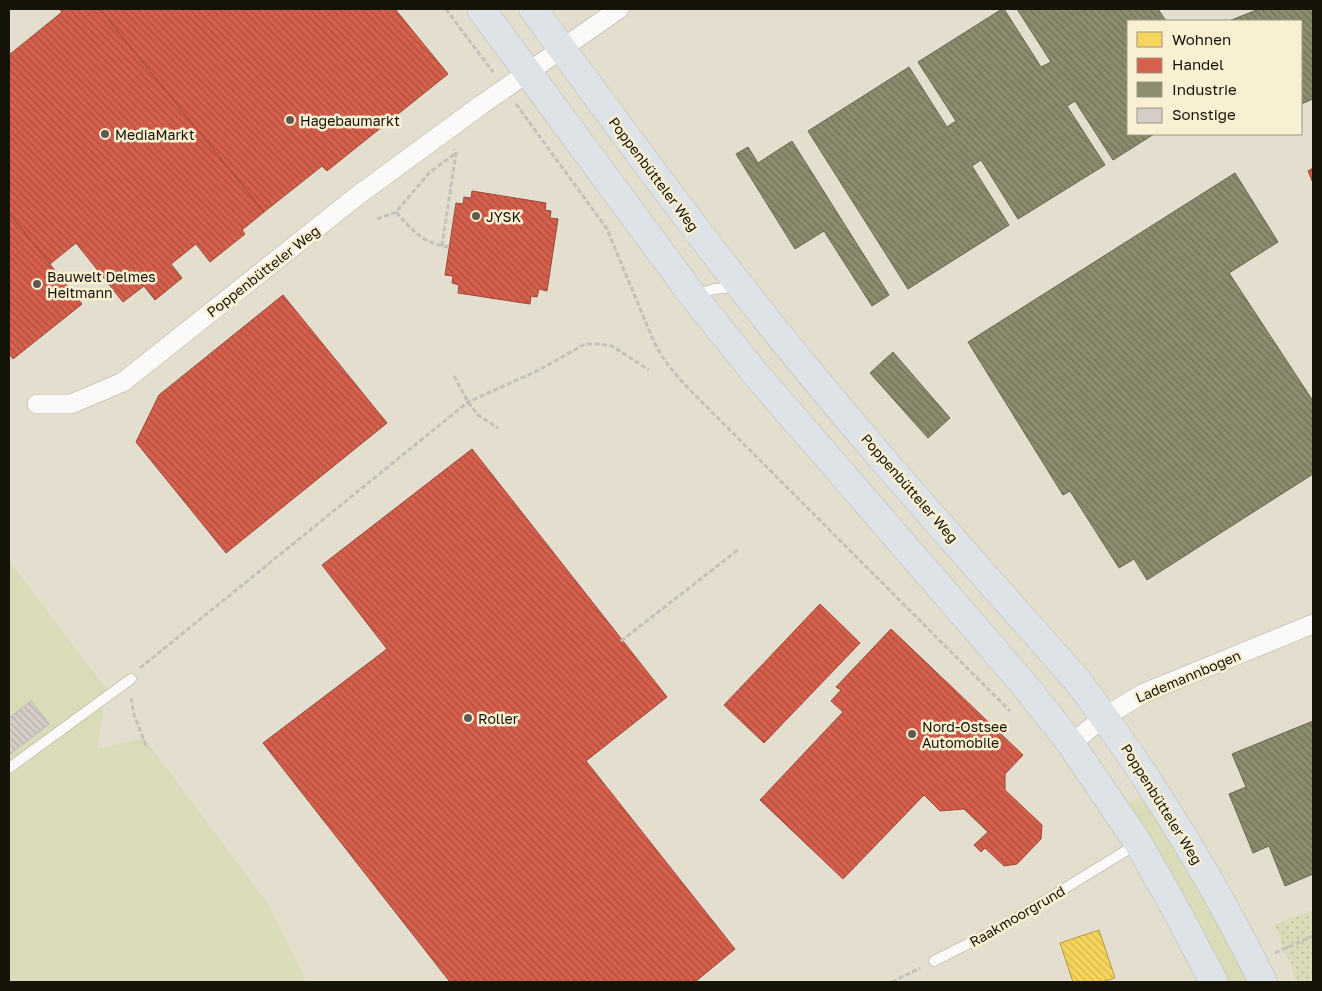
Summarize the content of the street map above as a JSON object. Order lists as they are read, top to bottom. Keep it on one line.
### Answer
{"streets":{"main road":["Poppenbütteler Weg"],"street":["Lademannbogen"],"lane":["Raakmoorgrund"]},"crossings":[["Poppenbütteler Weg","Lademannbogen"]],"places":["Hagebaumarkt","MediaMarkt","JYSK","Bauwelt Delmes Heitmann","Roller","Nord-Ostsee Automobile"],"legend":["Wohnen","Handel","Industrie","Sonstige"]}
